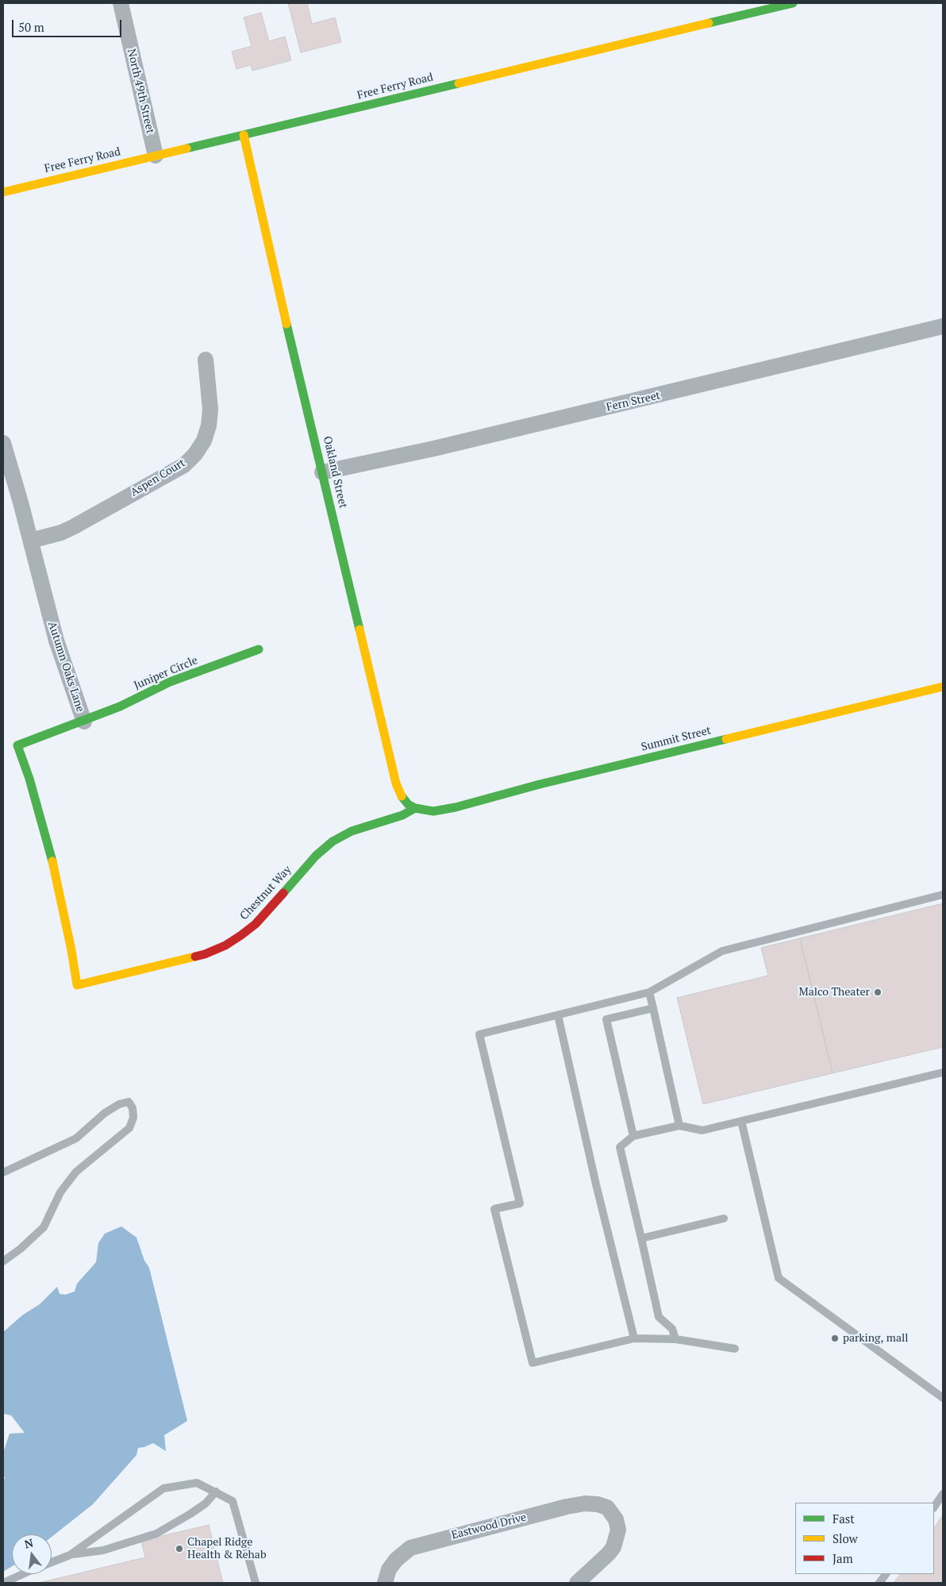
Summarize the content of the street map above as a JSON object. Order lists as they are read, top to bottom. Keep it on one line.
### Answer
{"streets":{"street":["Free Ferry Road","North 49th Street","Fern Street","Oakland Street","Aspen Court","Autumn Oaks Lane","Juniper Circle","Summit Street","Chestnut Way","Eastwood Drive"]},"crossings":[["Free Ferry Road","North 49th Street"],["Free Ferry Road","Oakland Street"],["Fern Street","Oakland Street"],["Oakland Street","Summit Street"],["Oakland Street","Chestnut Way"],["Aspen Court","Autumn Oaks Lane"],["Autumn Oaks Lane","Juniper Circle"],["Autumn Oaks Lane","Chestnut Way"],["Summit Street","Chestnut Way"]],"places":["Malco Theater","parking, mall","Chapel Ridge Health & Rehab"],"legend":["Fast","Slow","Jam"],"scale_bar":"50 m","north":"top"}
